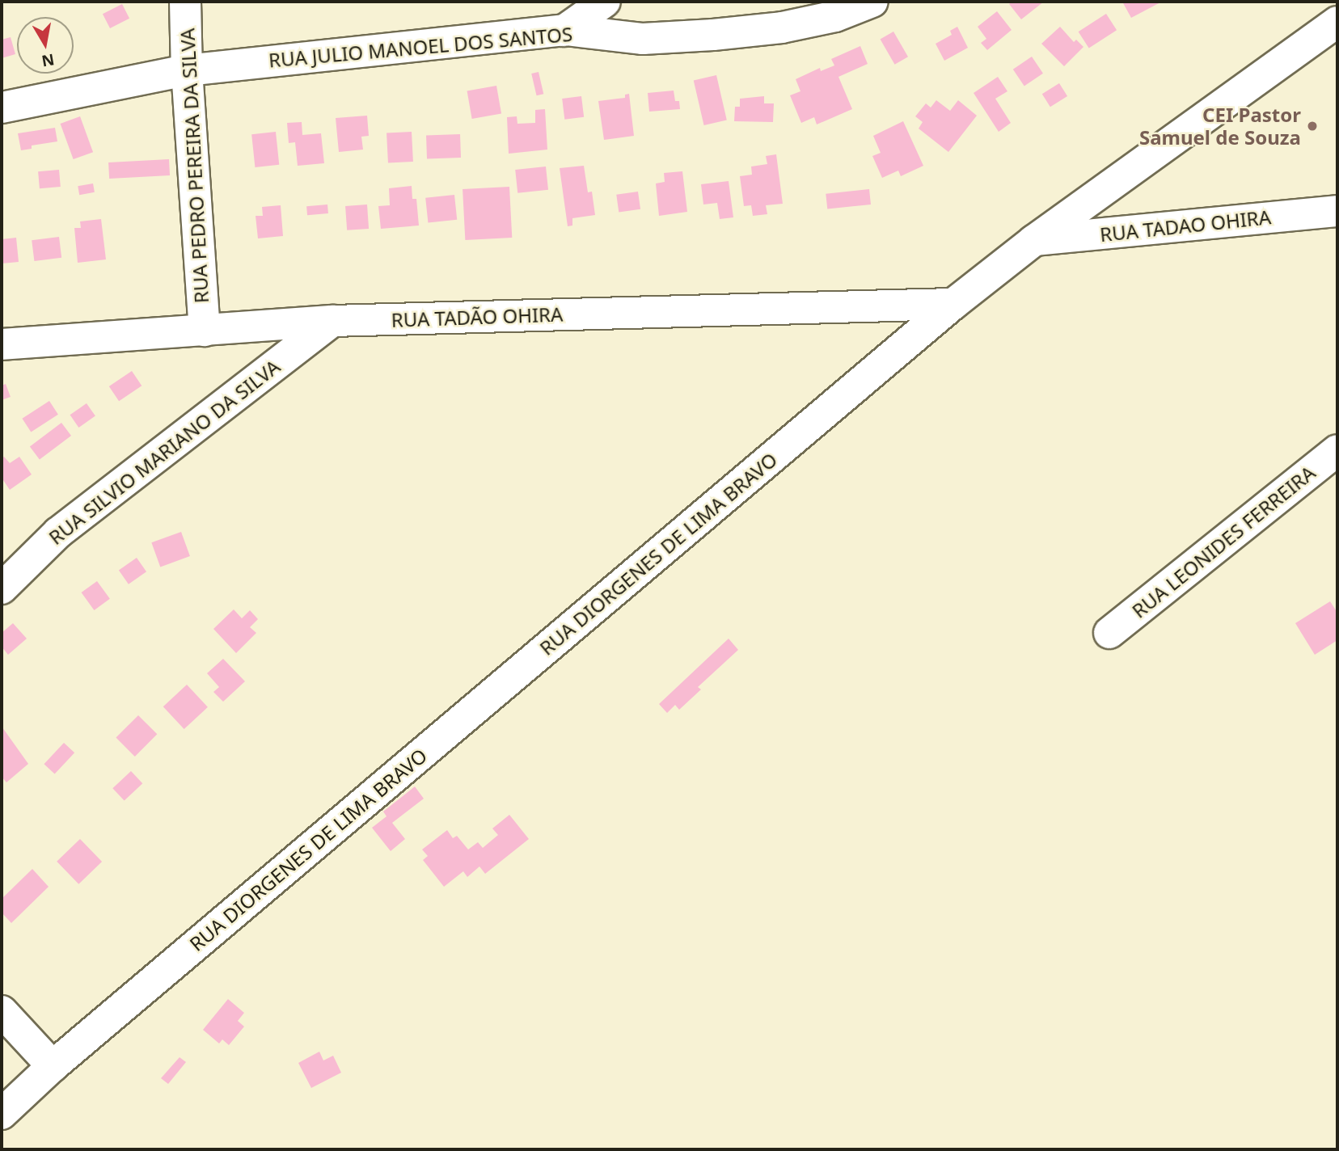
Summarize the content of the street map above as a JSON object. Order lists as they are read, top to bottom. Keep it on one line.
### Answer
{"streets":{"street":["RUA JULIO MANOEL DOS SANTOS","RUA PEDRO PEREIRA DA SILVA","RUA TADAO OHIRA","RUA TADÃO OHIRA","RUA SILVIO MARIANO DA SILVA","RUA LEONIDES FERREIRA","RUA DIORGENES DE LIMA BRAVO"]},"crossings":[["RUA JULIO MANOEL DOS SANTOS","RUA PEDRO PEREIRA DA SILVA"],["RUA PEDRO PEREIRA DA SILVA","RUA TADÃO OHIRA"],["RUA TADAO OHIRA","RUA DIORGENES DE LIMA BRAVO"],["RUA TADÃO OHIRA","RUA SILVIO MARIANO DA SILVA"],["RUA TADÃO OHIRA","RUA DIORGENES DE LIMA BRAVO"]],"places":["CEI Pastor Samuel de Souza"],"north":"bottom"}
